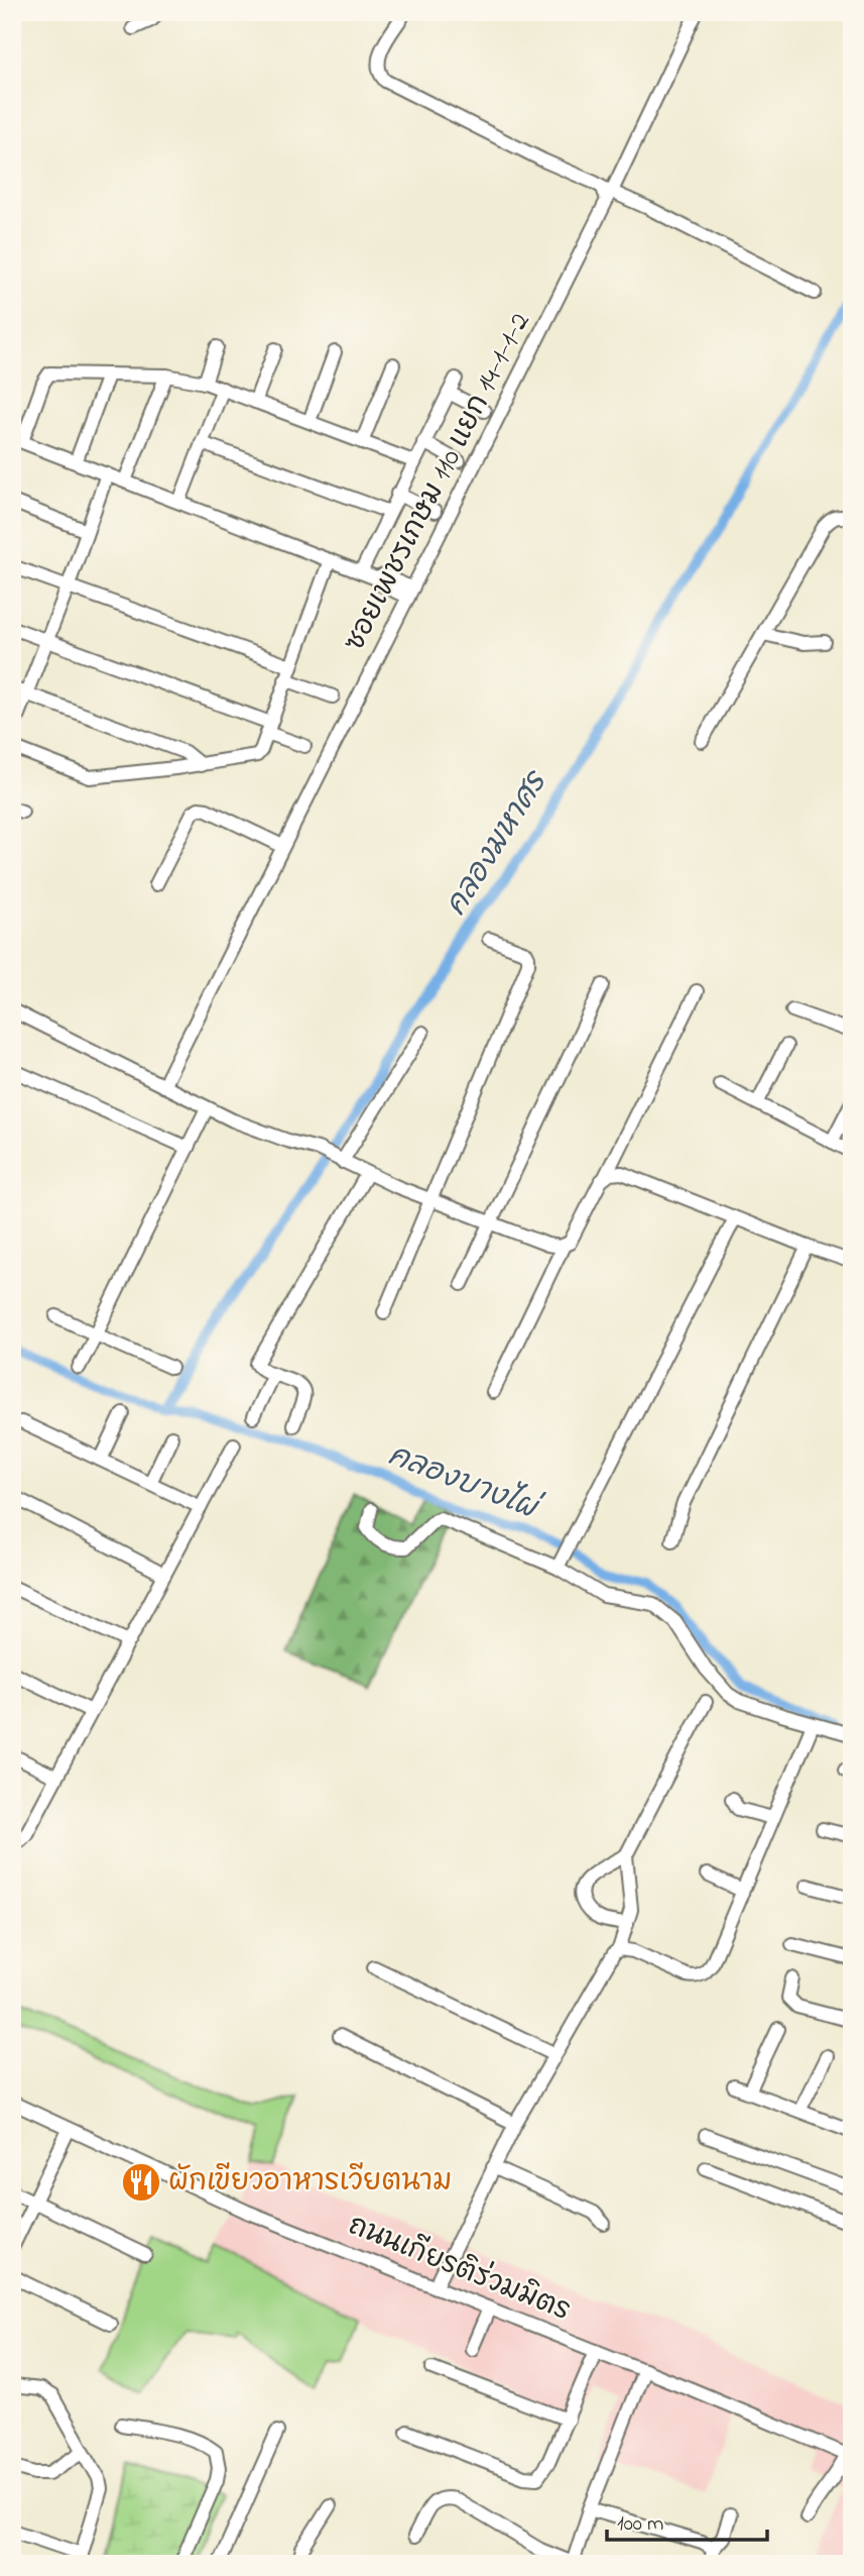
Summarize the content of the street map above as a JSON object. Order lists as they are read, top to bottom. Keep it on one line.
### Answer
{"streets":{"street":["ซอยเพชรเกษม 110 แยก 14-1-1-2","ถนนเกียรติร่วมมิตร"]},"water":["คลองมหาศร","คลองบางไผ่"],"places":{"restaurant":["ผักเขียวอาหารเวียตนาม"]},"scale_bar":"100 m"}
